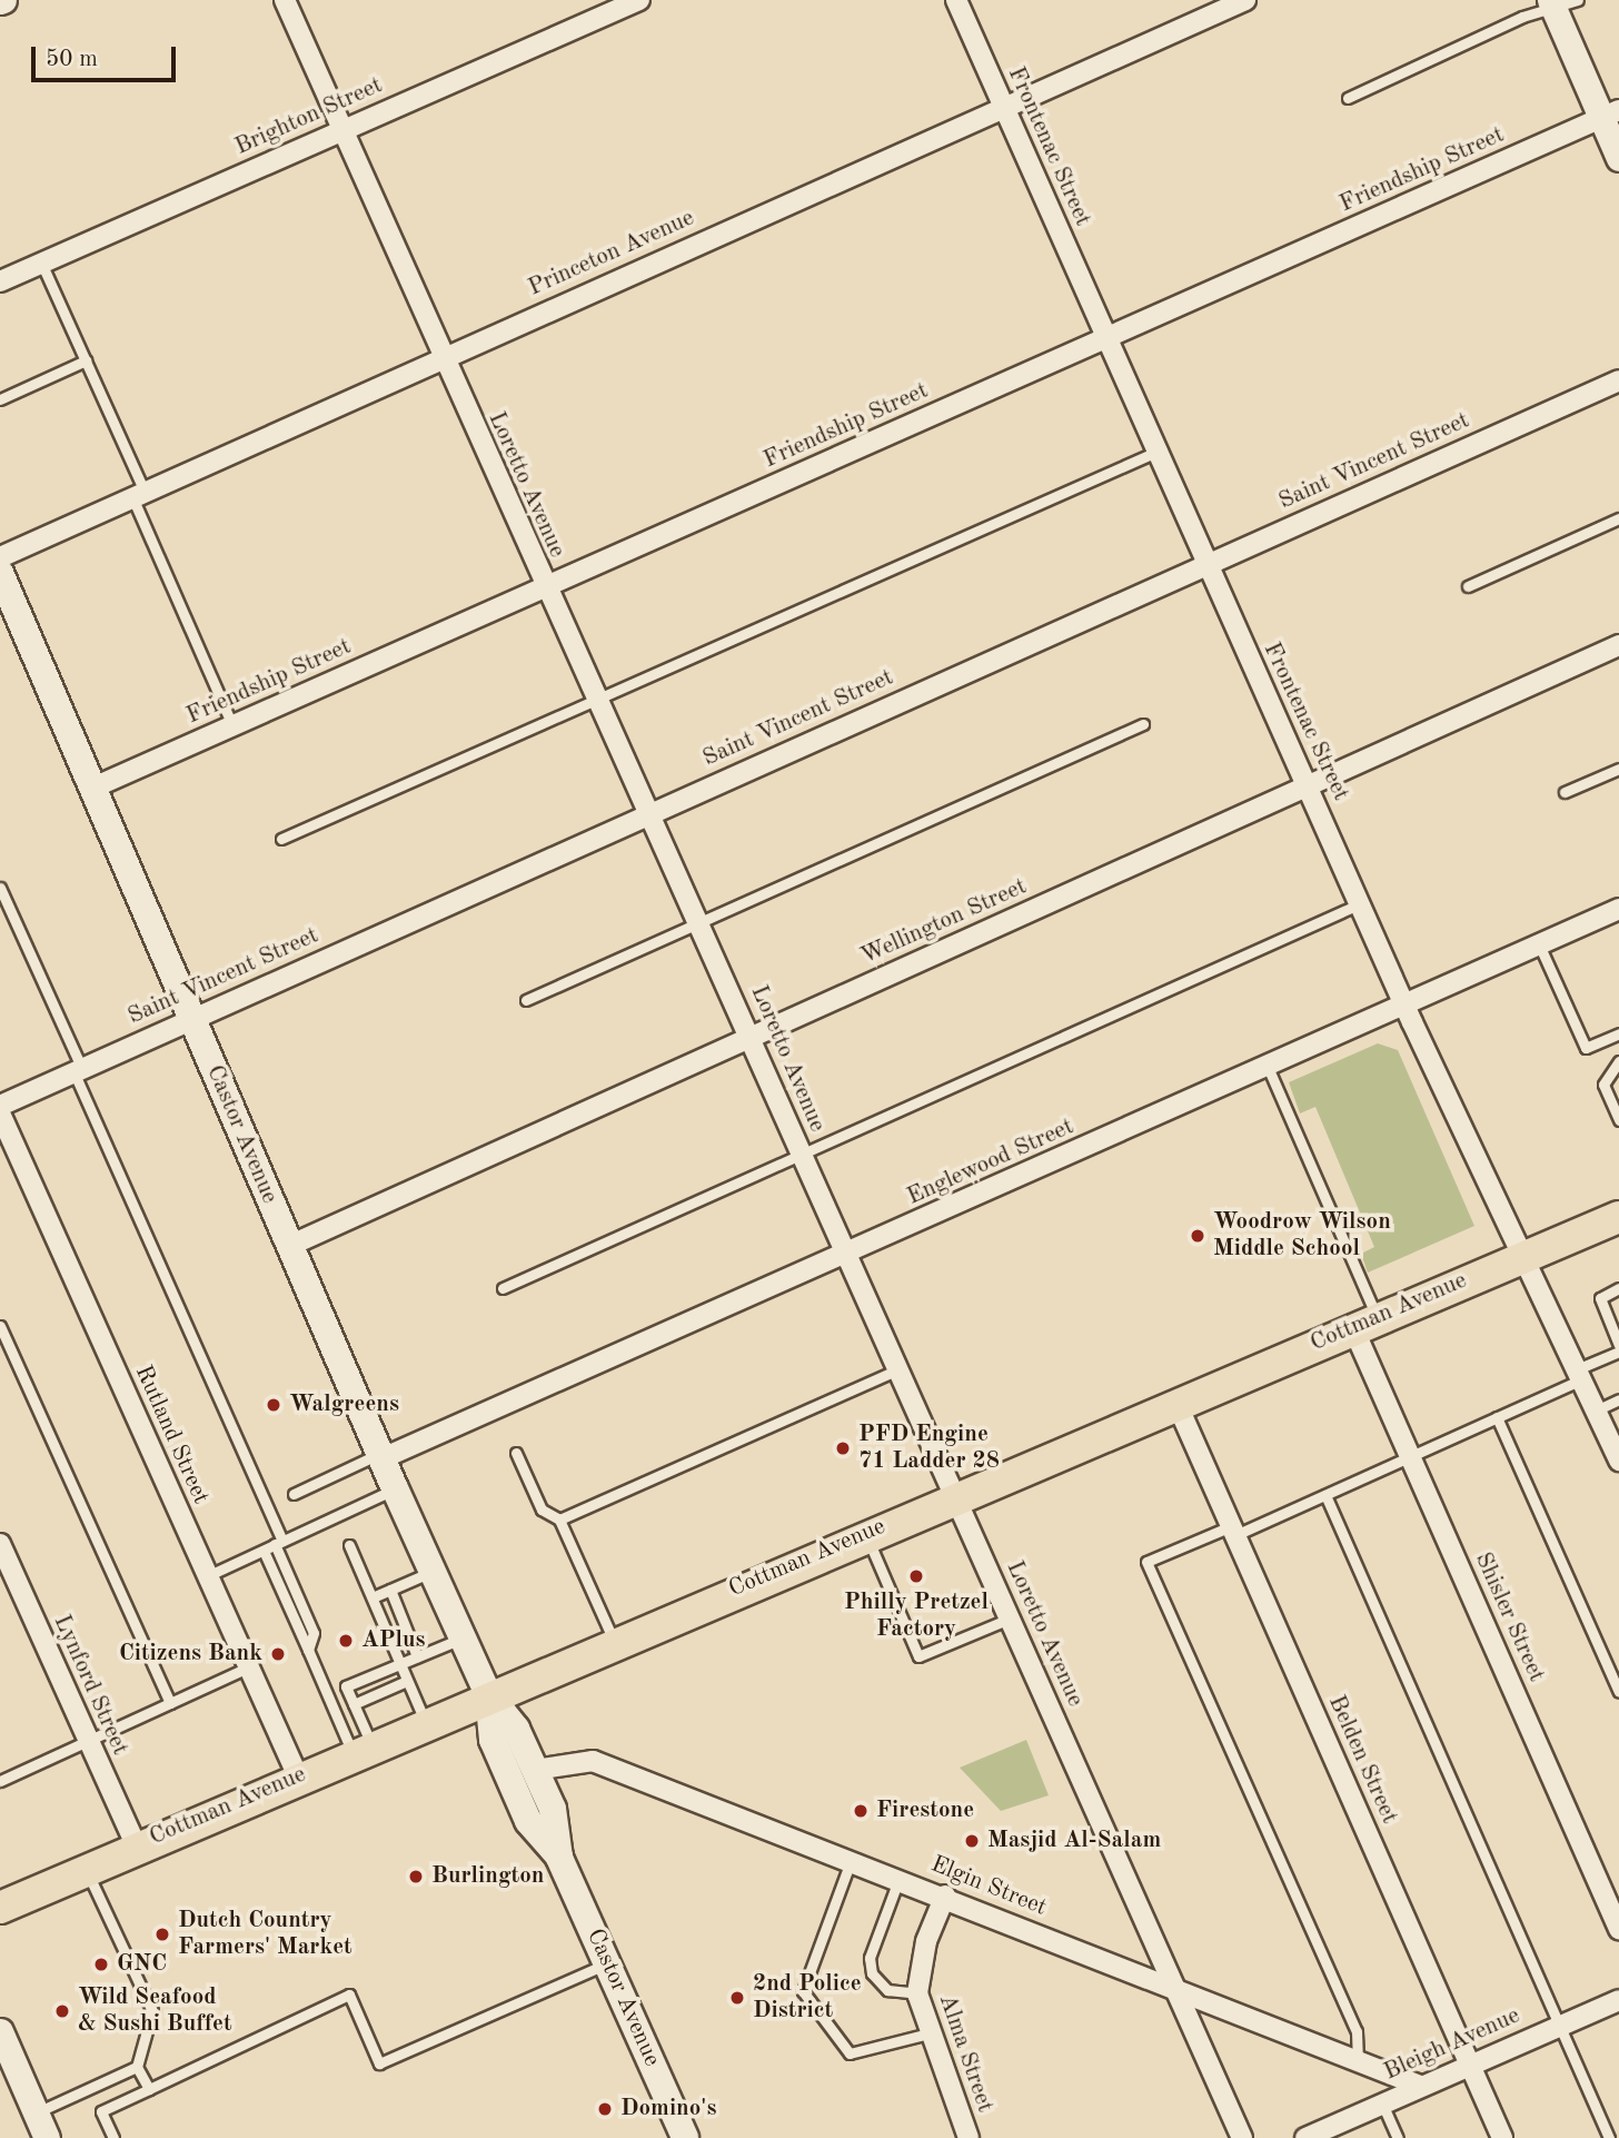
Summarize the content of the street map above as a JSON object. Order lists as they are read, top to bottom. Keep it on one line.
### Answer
{"streets":{"main road":["Castor Avenue","Cottman Avenue"],"street":["Brighton Street","Frontenac Street","Friendship Street","Princeton Avenue","Saint Vincent Street","Loretto Avenue","Wellington Street","Englewood Street","Rutland Street","Shisler Street","Lynford Street","Belden Street","Elgin Street","Bleigh Avenue","Alma Street"]},"crossings":[["Brighton Street","Loretto Avenue"],["Frontenac Street","Friendship Street"],["Frontenac Street","Princeton Avenue"],["Frontenac Street","Saint Vincent Street"],["Frontenac Street","Wellington Street"],["Frontenac Street","Englewood Street"],["Frontenac Street","Cottman Avenue"],["Friendship Street","Loretto Avenue"],["Friendship Street","Castor Avenue"],["Princeton Avenue","Loretto Avenue"],["Saint Vincent Street","Loretto Avenue"],["Saint Vincent Street","Castor Avenue"],["Loretto Avenue","Wellington Street"],["Loretto Avenue","Englewood Street"],["Loretto Avenue","Cottman Avenue"],["Loretto Avenue","Elgin Street"],["Wellington Street","Castor Avenue"],["Castor Avenue","Englewood Street"],["Castor Avenue","Cottman Avenue"],["Castor Avenue","Elgin Street"],["Cottman Avenue","Rutland Street"],["Cottman Avenue","Shisler Street"],["Cottman Avenue","Lynford Street"],["Cottman Avenue","Belden Street"],["Belden Street","Bleigh Avenue"],["Elgin Street","Bleigh Avenue"],["Elgin Street","Alma Street"]],"places":["Woodrow Wilson Middle School","Walgreens","PFD Engine 71 Ladder 28","Philly Pretzel Factory","APlus","Citizens Bank","Firestone","Masjid Al-Salam","Burlington","Dutch Country Farmers' Market","GNC","2nd Police District","Wild Seafood & Sushi Buffet","Domino's"],"scale_bar":"50 m"}
